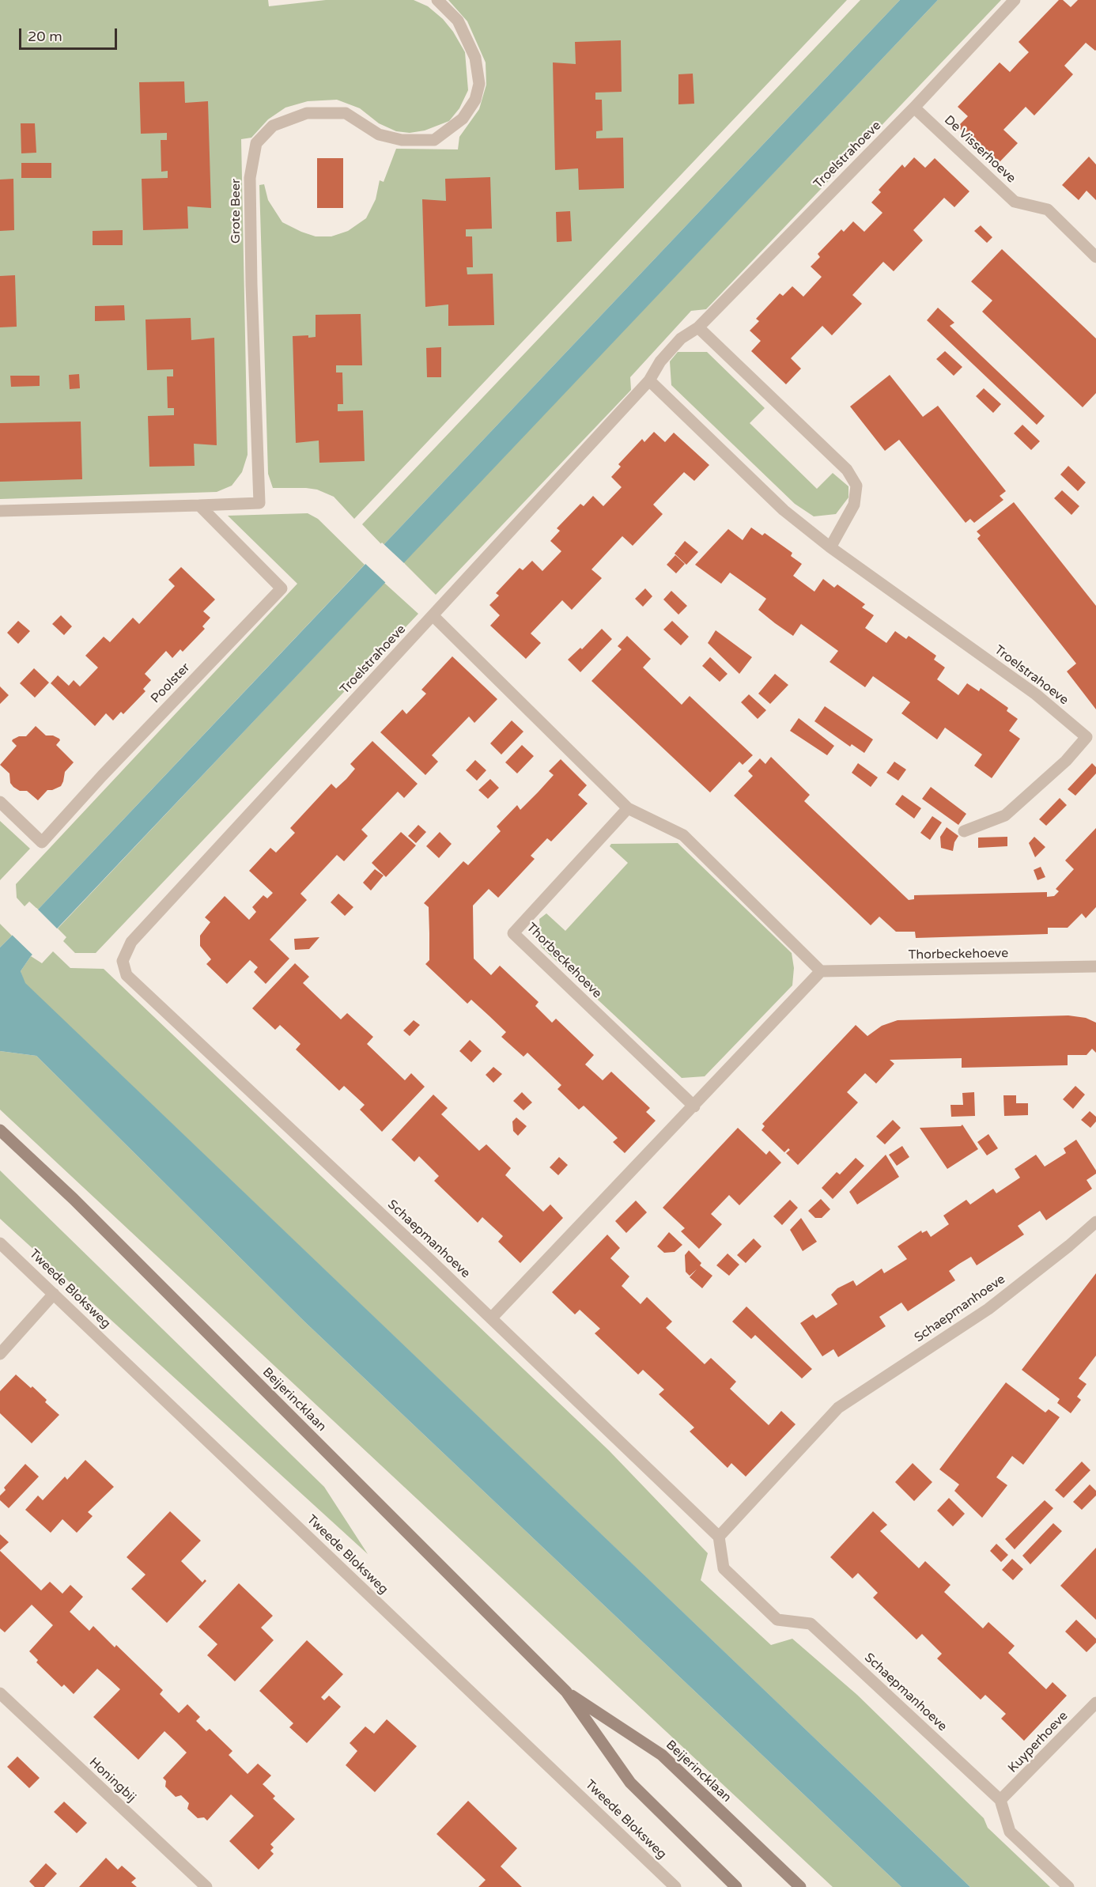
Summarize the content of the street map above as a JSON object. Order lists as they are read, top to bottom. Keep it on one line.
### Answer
{"streets":{"main road":["Beijerincklaan"],"street":["De Visserhoeve","Troelstrahoeve","Grote Beer","Poolster","Thorbeckehoeve","Schaepmanhoeve","Tweede Bloksweg","Kuyperhoeve","Honingbij"]},"crossings":[["De Visserhoeve","Troelstrahoeve"],["Troelstrahoeve","Schaepmanhoeve"],["Grote Beer","Poolster"],["Schaepmanhoeve","Kuyperhoeve"]],"scale_bar":"20 m"}
